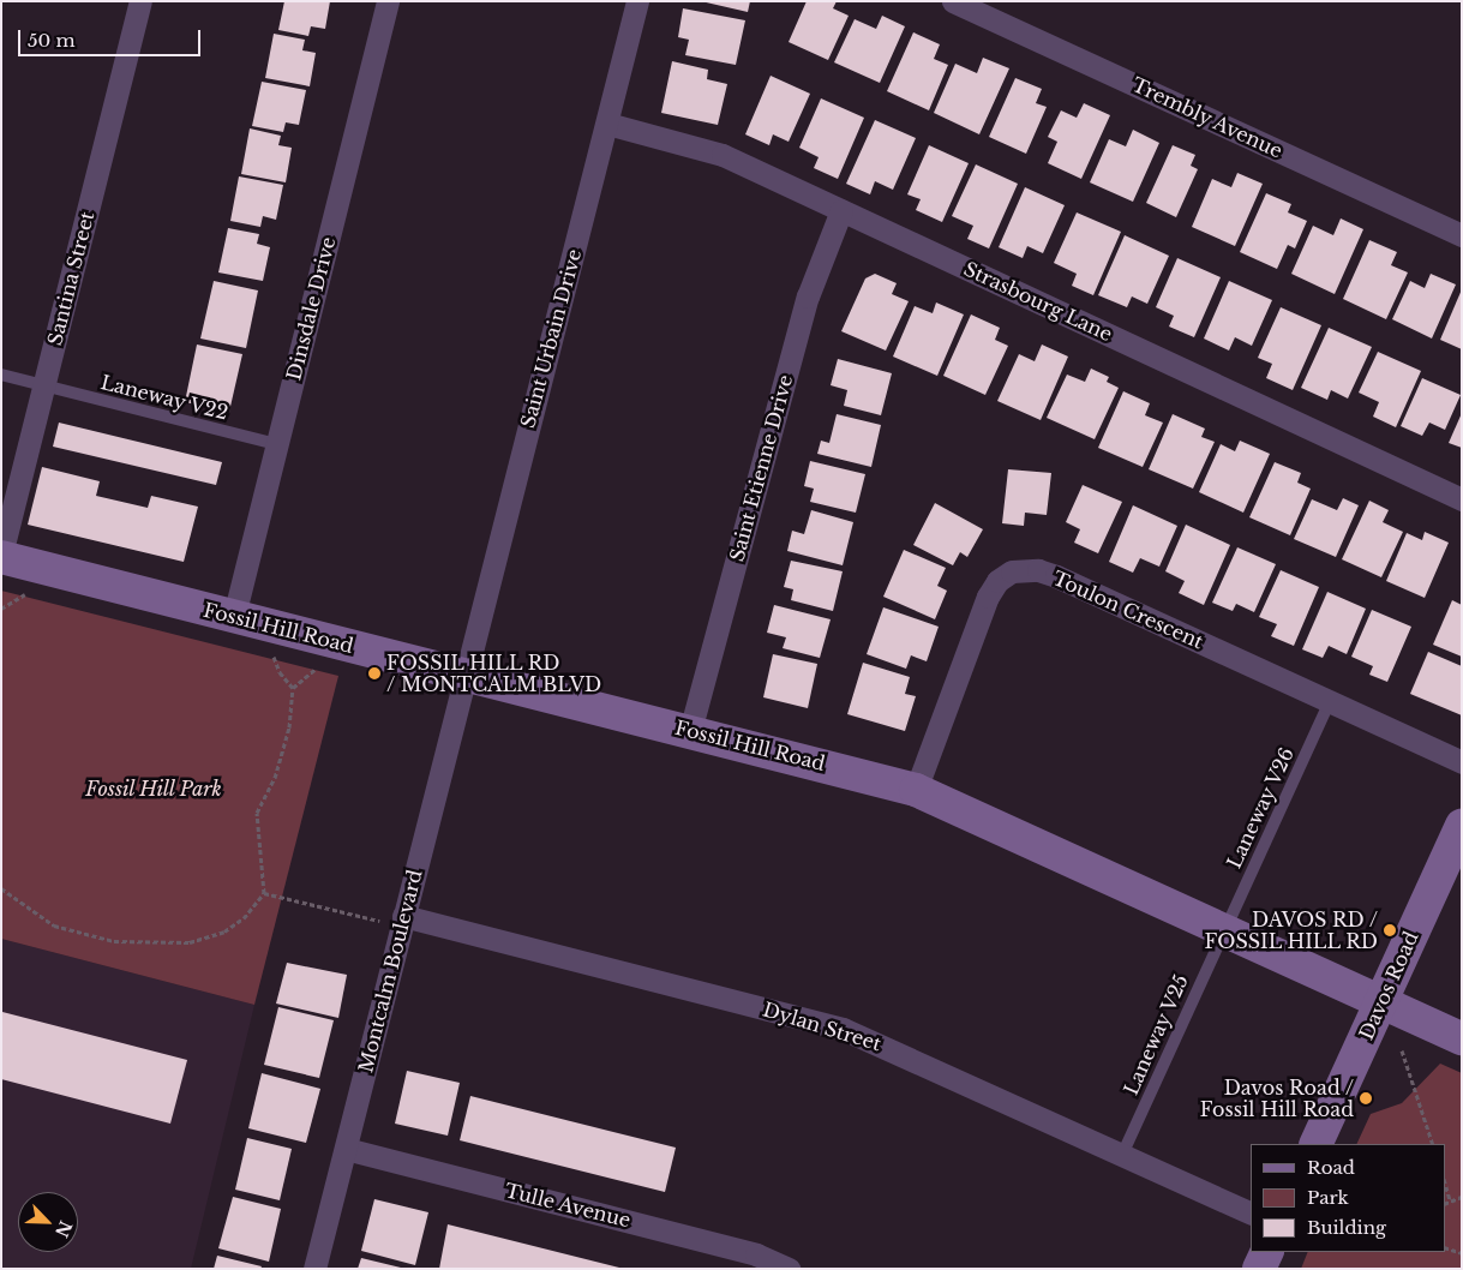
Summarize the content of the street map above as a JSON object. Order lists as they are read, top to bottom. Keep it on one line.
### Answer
{"streets":{"street":["Trembly Avenue","Santina Street","Strasbourg Lane","Dinsdale Drive","Saint Urbain Drive","Saint Etienne Drive","Toulon Crescent","Fossil Hill Road","Montcalm Boulevard","Davos Road","Dylan Street","Tulle Avenue"],"lane":["Laneway V22","Laneway V26","Laneway V25"]},"crossings":[["Santina Street","Laneway V22"],["Santina Street","Fossil Hill Road"],["Strasbourg Lane","Saint Urbain Drive"],["Strasbourg Lane","Saint Etienne Drive"],["Dinsdale Drive","Laneway V22"],["Dinsdale Drive","Fossil Hill Road"],["Saint Urbain Drive","Fossil Hill Road"],["Saint Urbain Drive","Montcalm Boulevard"],["Saint Etienne Drive","Fossil Hill Road"],["Toulon Crescent","Fossil Hill Road"],["Toulon Crescent","Laneway V26"],["Fossil Hill Road","Laneway V26"],["Fossil Hill Road","Montcalm Boulevard"],["Fossil Hill Road","Davos Road"],["Fossil Hill Road","Laneway V25"],["Laneway V26","Laneway V25"],["Montcalm Boulevard","Dylan Street"],["Montcalm Boulevard","Tulle Avenue"],["Dylan Street","Laneway V25"]],"parks":["Fossil Hill Park"],"places":["FOSSIL HILL RD / MONTCALM BLVD","DAVOS RD / FOSSIL HILL RD","Davos Road / Fossil Hill Road"],"legend":["Road","Park","Building"],"scale_bar":"50 m","north":"bottom right"}
